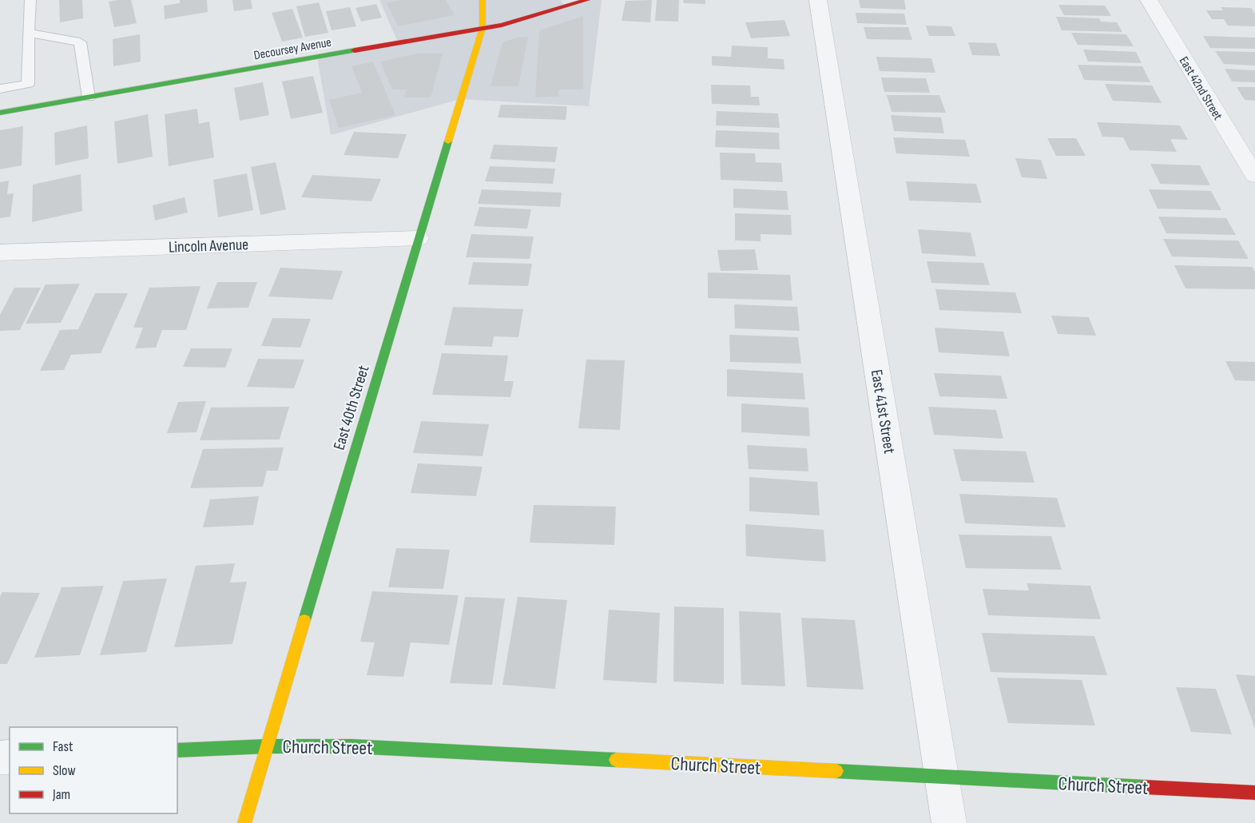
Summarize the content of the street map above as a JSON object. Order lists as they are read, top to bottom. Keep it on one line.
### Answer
{"streets":{"street":["Decoursey Avenue","East 42nd Street","Lincoln Avenue","East 40th Street","East 41st Street","Church Street"]},"crossings":[["Decoursey Avenue","East 40th Street"],["Lincoln Avenue","East 40th Street"],["East 40th Street","Church Street"],["East 41st Street","Church Street"]],"legend":["Fast","Slow","Jam"]}
